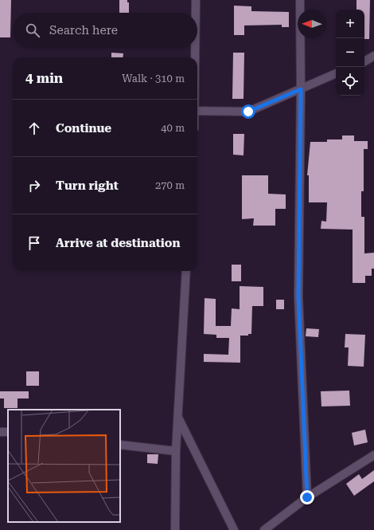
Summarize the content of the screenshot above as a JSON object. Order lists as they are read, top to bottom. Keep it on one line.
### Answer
{"north":"left","page":{"map_buttons":["+","−"],"search":"Search here","heading":["4 min","Walk · 310 m"],"list":[["Continue","40 m"],["Turn right","270 m"],"Arrive at destination"]}}
